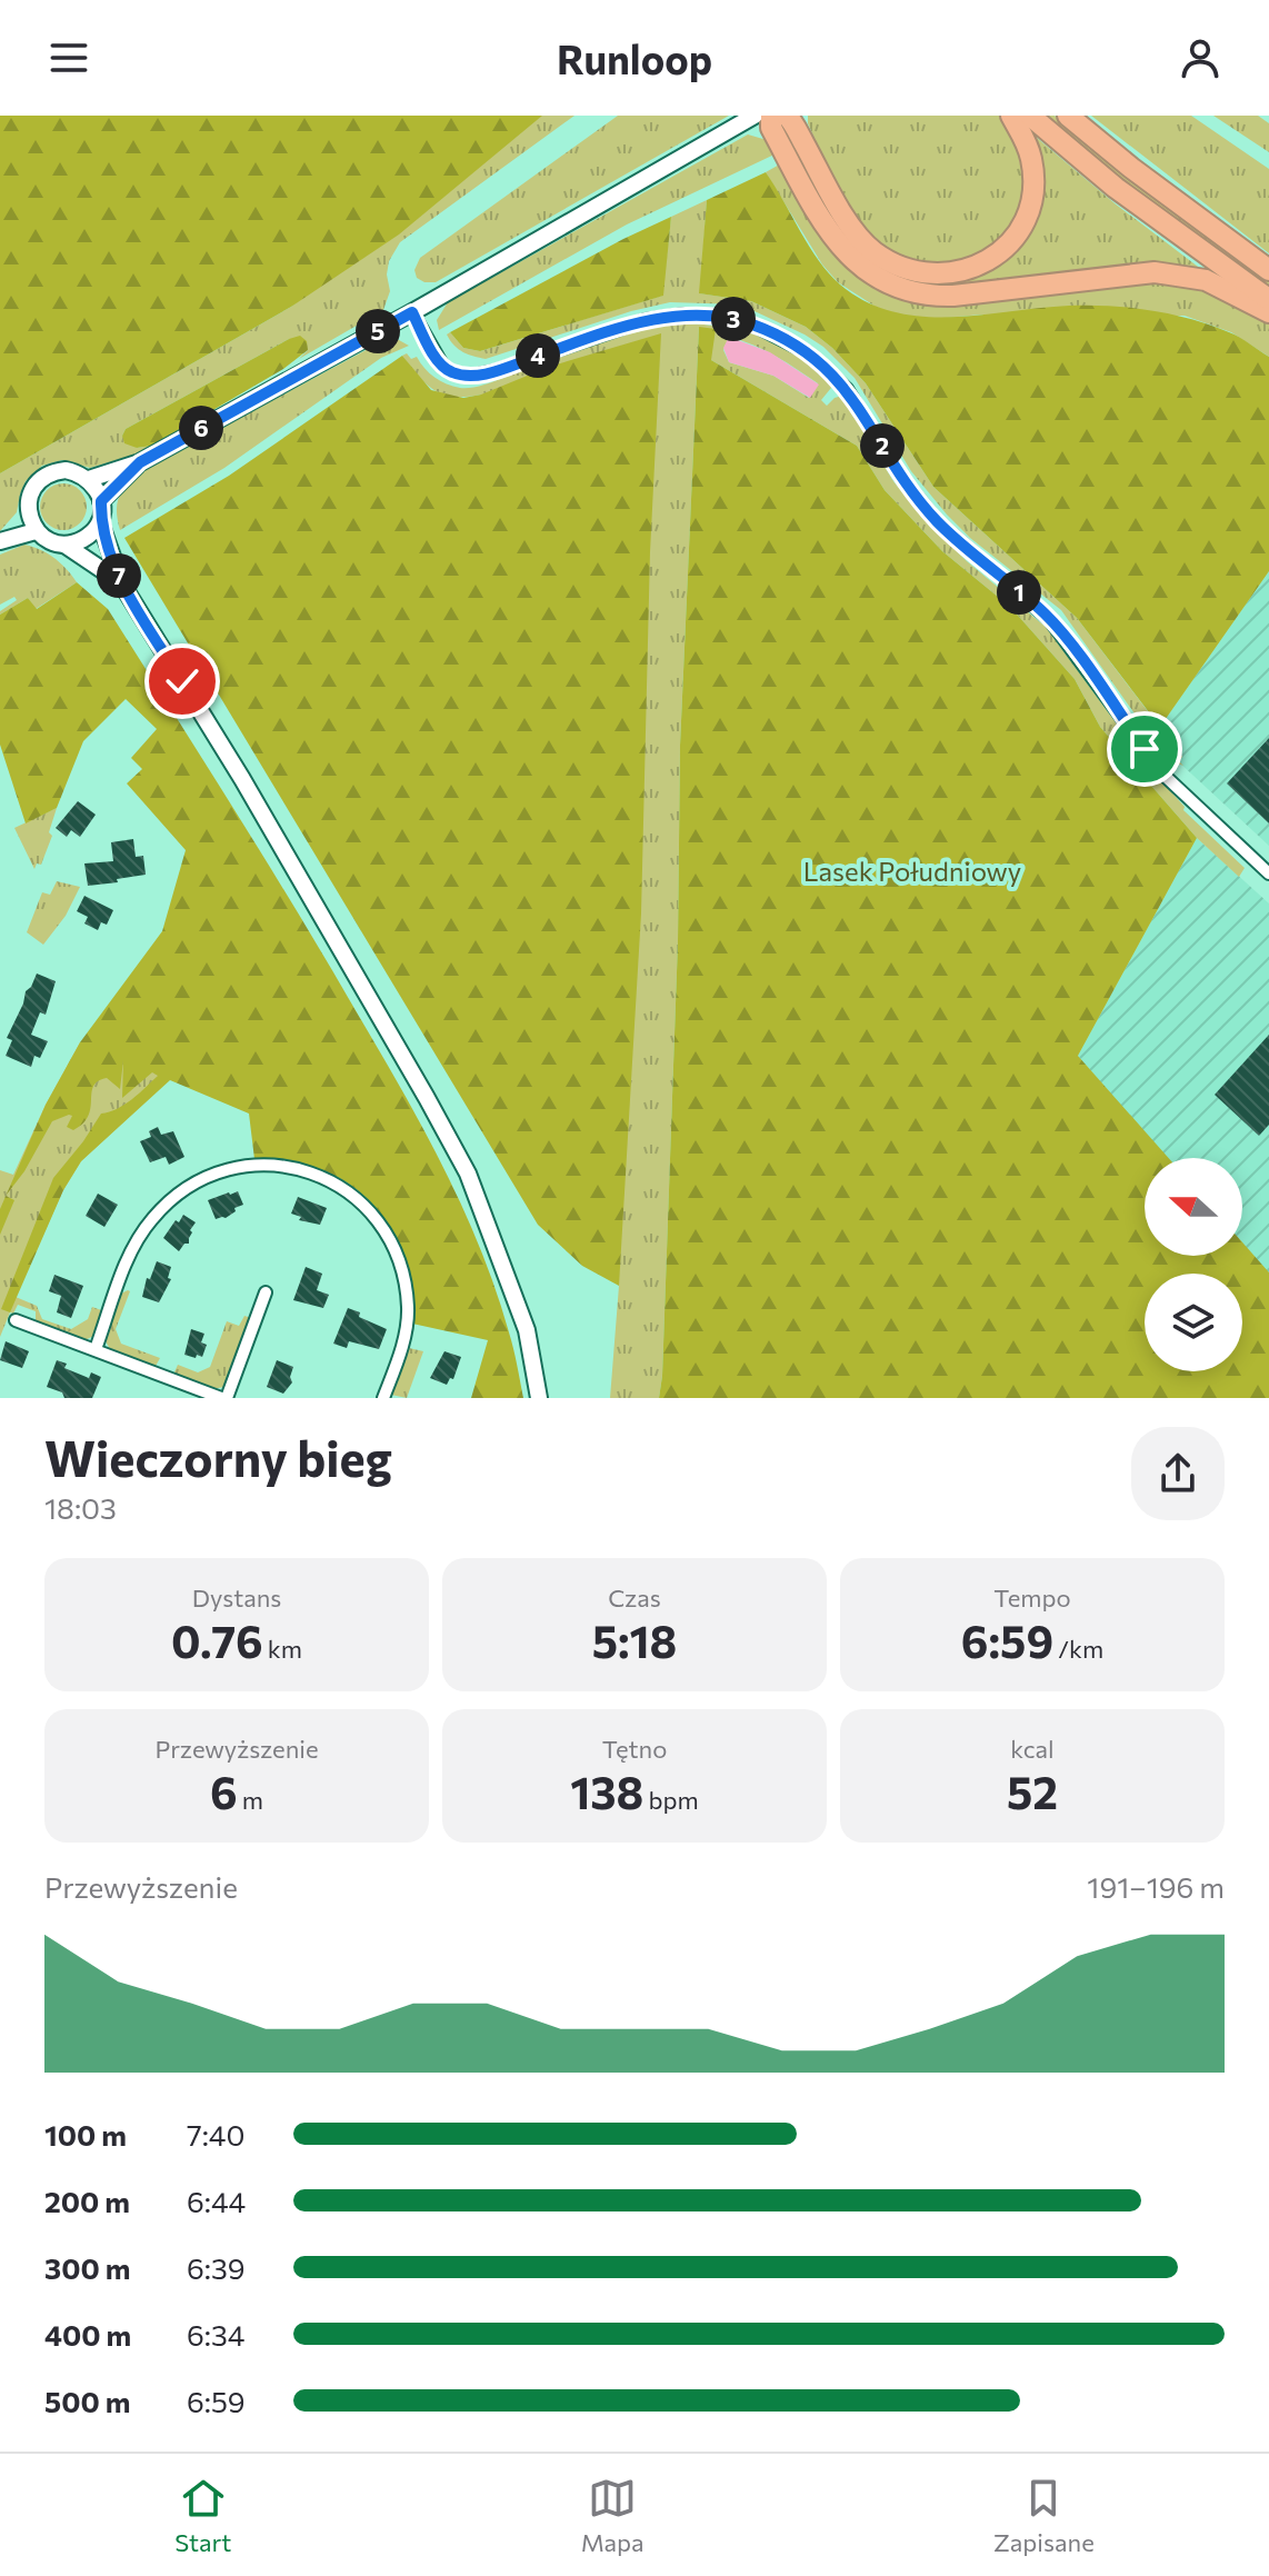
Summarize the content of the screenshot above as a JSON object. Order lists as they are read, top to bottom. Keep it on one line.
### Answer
{"parks":["Lasek Południowy"],"north":"left","page":{"header":"Runloop","pins":["3","5","4","6","2","7","1"],"heading":["Wieczorny bieg","18:03"],"stats":[["Dystans","0.76 km"],["Czas","5:18"],["Tempo","6:59 /km"],["Przewyższenie","6 m"],["Tętno","138 bpm"],["kcal","52"]],"chart":["Przewyższenie","191–196 m"],"list":[{"name":"100 m","note":"7:40"},{"name":"200 m","note":"6:44"},{"name":"300 m","note":"6:39"},{"name":"400 m","note":"6:34"},{"name":"500 m","note":"6:59"}],"tabs":["Start","Mapa","Zapisane"]}}
